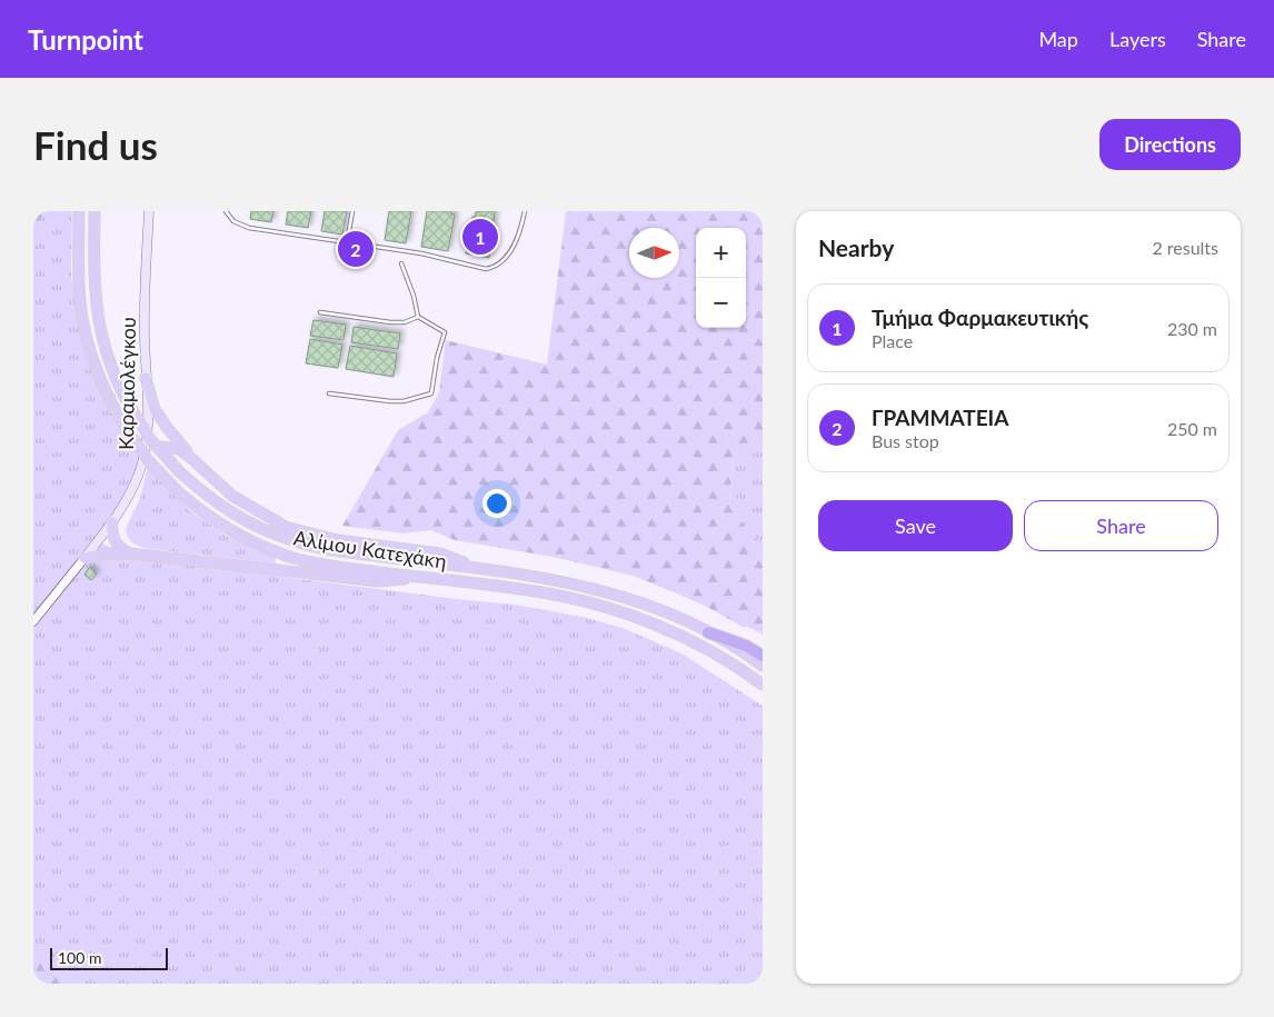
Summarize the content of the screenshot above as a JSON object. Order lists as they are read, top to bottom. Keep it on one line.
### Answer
{"streets":{"main road":["Καραμολέγκου","Αλίμου Κατεχάκη"]},"scale_bar":"100 m","north":"right","page":{"header":"Turnpoint","nav":["Map","Layers","Share"],"buttons":["Directions",["Save","Share"]],"title":"Find us","heading":["Nearby","2 results"],"pins":["1","2"],"map_buttons":["+","−"],"list":[{"mark":"1","name":"Τμήμα Φαρμακευτικής","note":"Place","value":"230 m"},{"mark":"2","name":"ΓΡΑΜΜΑΤΕΙΑ","note":"Bus stop","value":"250 m"}],"scale":"100 m"}}
